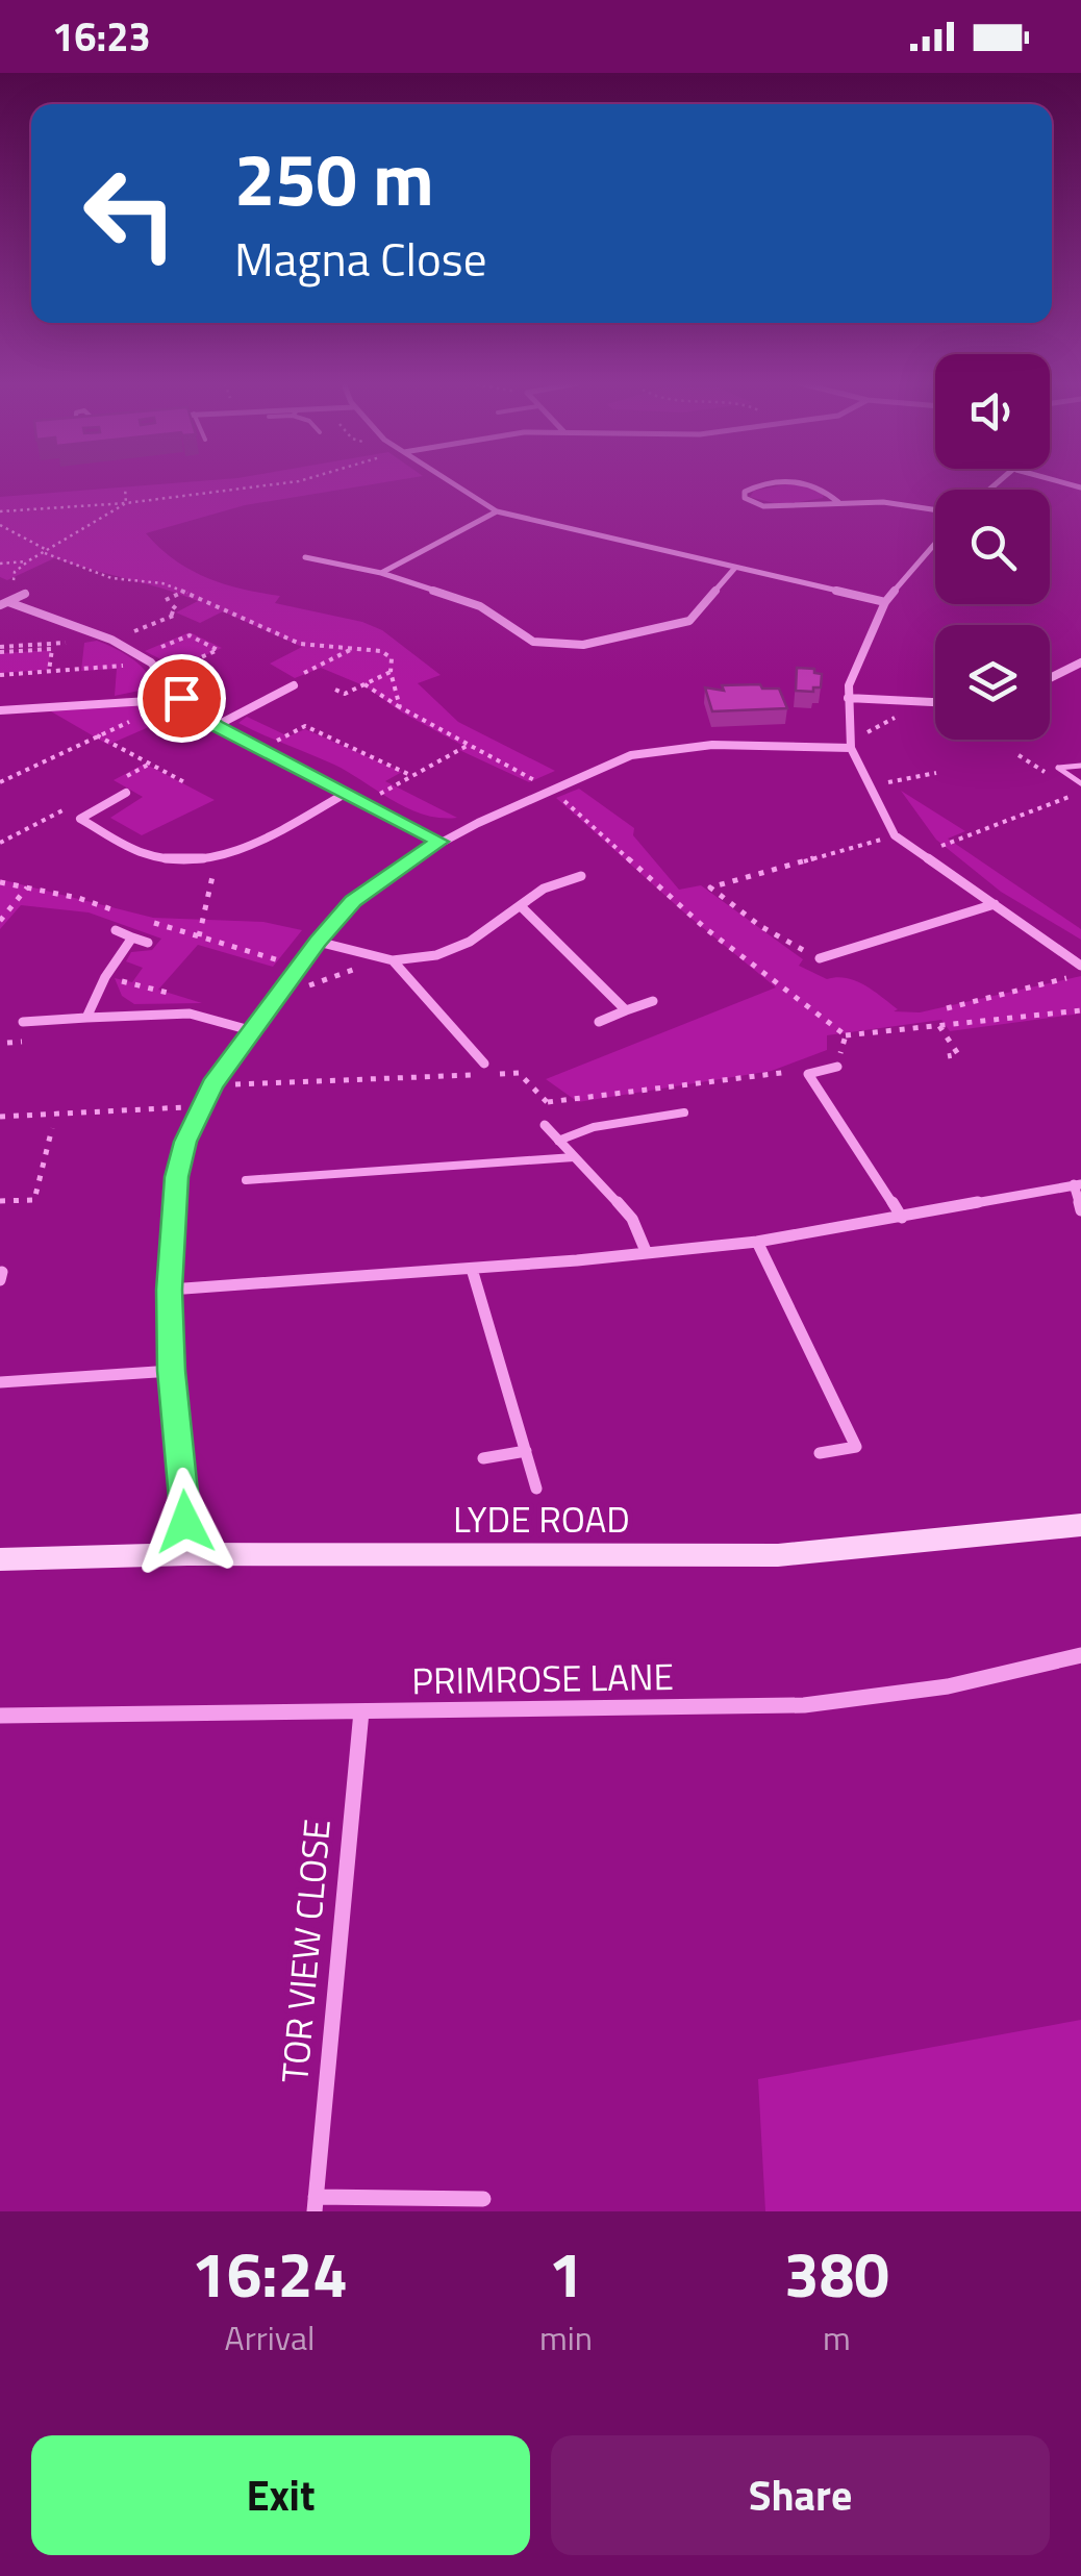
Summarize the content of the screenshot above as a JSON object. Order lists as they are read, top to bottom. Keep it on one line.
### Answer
{"streets":{"street":["LYDE ROAD","PRIMROSE LANE","TOR VIEW CLOSE"]},"crossings":[["PRIMROSE LANE","TOR VIEW CLOSE"]],"page":{"status":"16:23","turn":["250 m","Magna Close"],"eta":["16:24","Arrival","1","min","380","m"],"buttons":["Exit","Share"]}}
